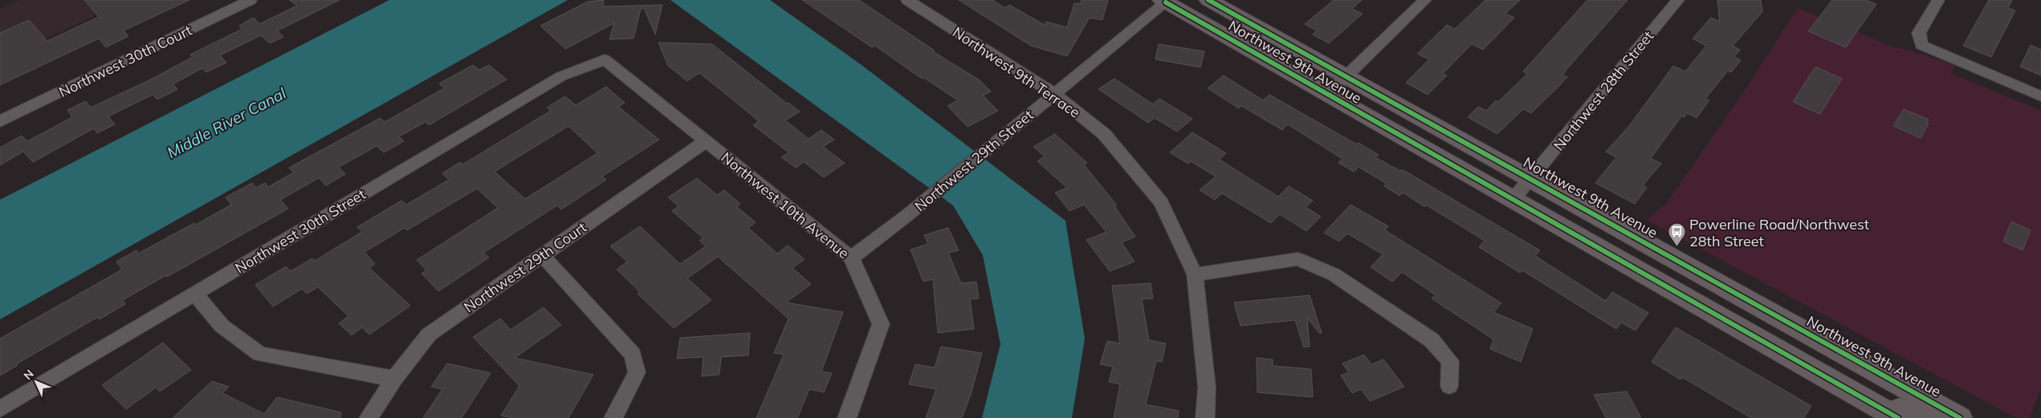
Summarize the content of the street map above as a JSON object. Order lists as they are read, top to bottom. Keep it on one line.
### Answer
{"streets":{"main road":["Northwest 9th Avenue"],"street":["Northwest 30th Court","Northwest 9th Terrace","Northwest 28th Street","Northwest 29th Street","Northwest 10th Avenue","Northwest 30th Street","Northwest 29th Court"]},"crossings":[["Northwest 9th Avenue","Northwest 28th Street"],["Northwest 9th Avenue","Northwest 29th Street"],["Northwest 9th Terrace","Northwest 29th Street"],["Northwest 29th Street","Northwest 10th Avenue"],["Northwest 10th Avenue","Northwest 30th Street"],["Northwest 10th Avenue","Northwest 29th Court"]],"water":["Middle River Canal"],"places":{"bus stop":["Powerline Road/Northwest 28th Street"]},"north":"top left"}
